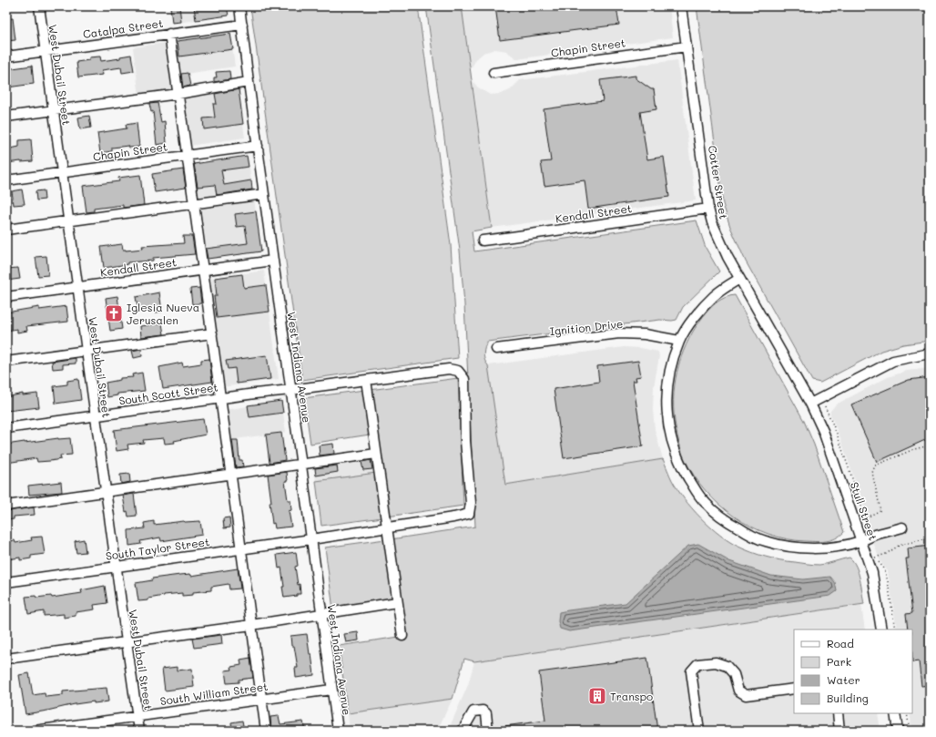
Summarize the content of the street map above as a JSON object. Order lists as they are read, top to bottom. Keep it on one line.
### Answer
{"streets":{"street":["Catalpa Street","Chapin Street","West Dubail Street","Cotter Street","Kendall Street","Ignition Drive","West Indiana Avenue","South Scott Street","Stull Street","South Taylor Street","South William Street"]},"crossings":[["Catalpa Street","West Dubail Street"],["Catalpa Street","West Indiana Avenue"],["Chapin Street","West Dubail Street"],["Chapin Street","Cotter Street"],["Chapin Street","West Indiana Avenue"],["West Dubail Street","Kendall Street"],["West Dubail Street","South Scott Street"],["West Dubail Street","South Taylor Street"],["West Dubail Street","South William Street"],["Cotter Street","Kendall Street"],["Cotter Street","Stull Street"],["Kendall Street","West Indiana Avenue"],["West Indiana Avenue","South Scott Street"],["West Indiana Avenue","South Taylor Street"],["West Indiana Avenue","South William Street"],["South Scott Street","South Taylor Street"]],"places":{"church":["Iglesia Nueva Jerusalen"],"building":["Transpo"]},"legend":["Road","Park","Water","Building"]}
